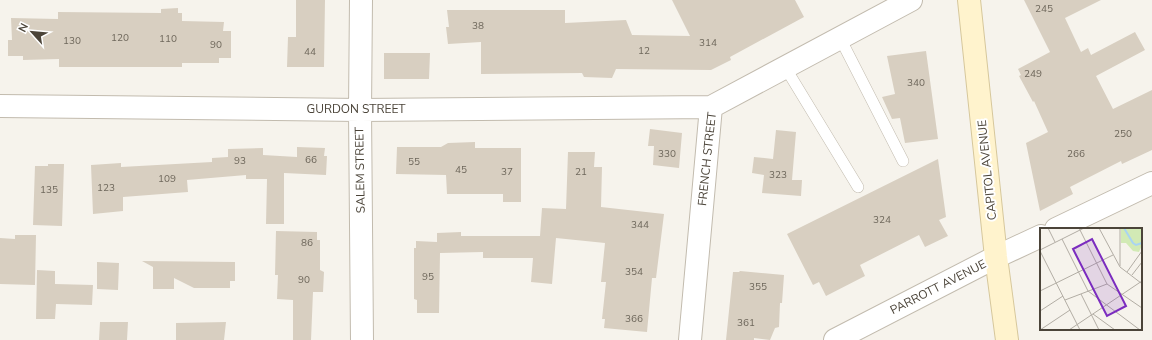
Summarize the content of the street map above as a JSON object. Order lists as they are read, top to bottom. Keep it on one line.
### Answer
{"streets":{"main road":["CAPITOL AVENUE"],"street":["GURDON STREET","FRENCH STREET","SALEM STREET","PARROTT AVENUE"]},"crossings":[["GURDON STREET","FRENCH STREET"],["GURDON STREET","SALEM STREET"],["CAPITOL AVENUE","PARROTT AVENUE"]],"house_numbers":["245","38","120","110","130","314","90","12","44","249","340","250","330","266","66","93","55","45","37","21","323","109","123","135","324","344","86","354","95","90","355","366","361"],"north":"top left"}
